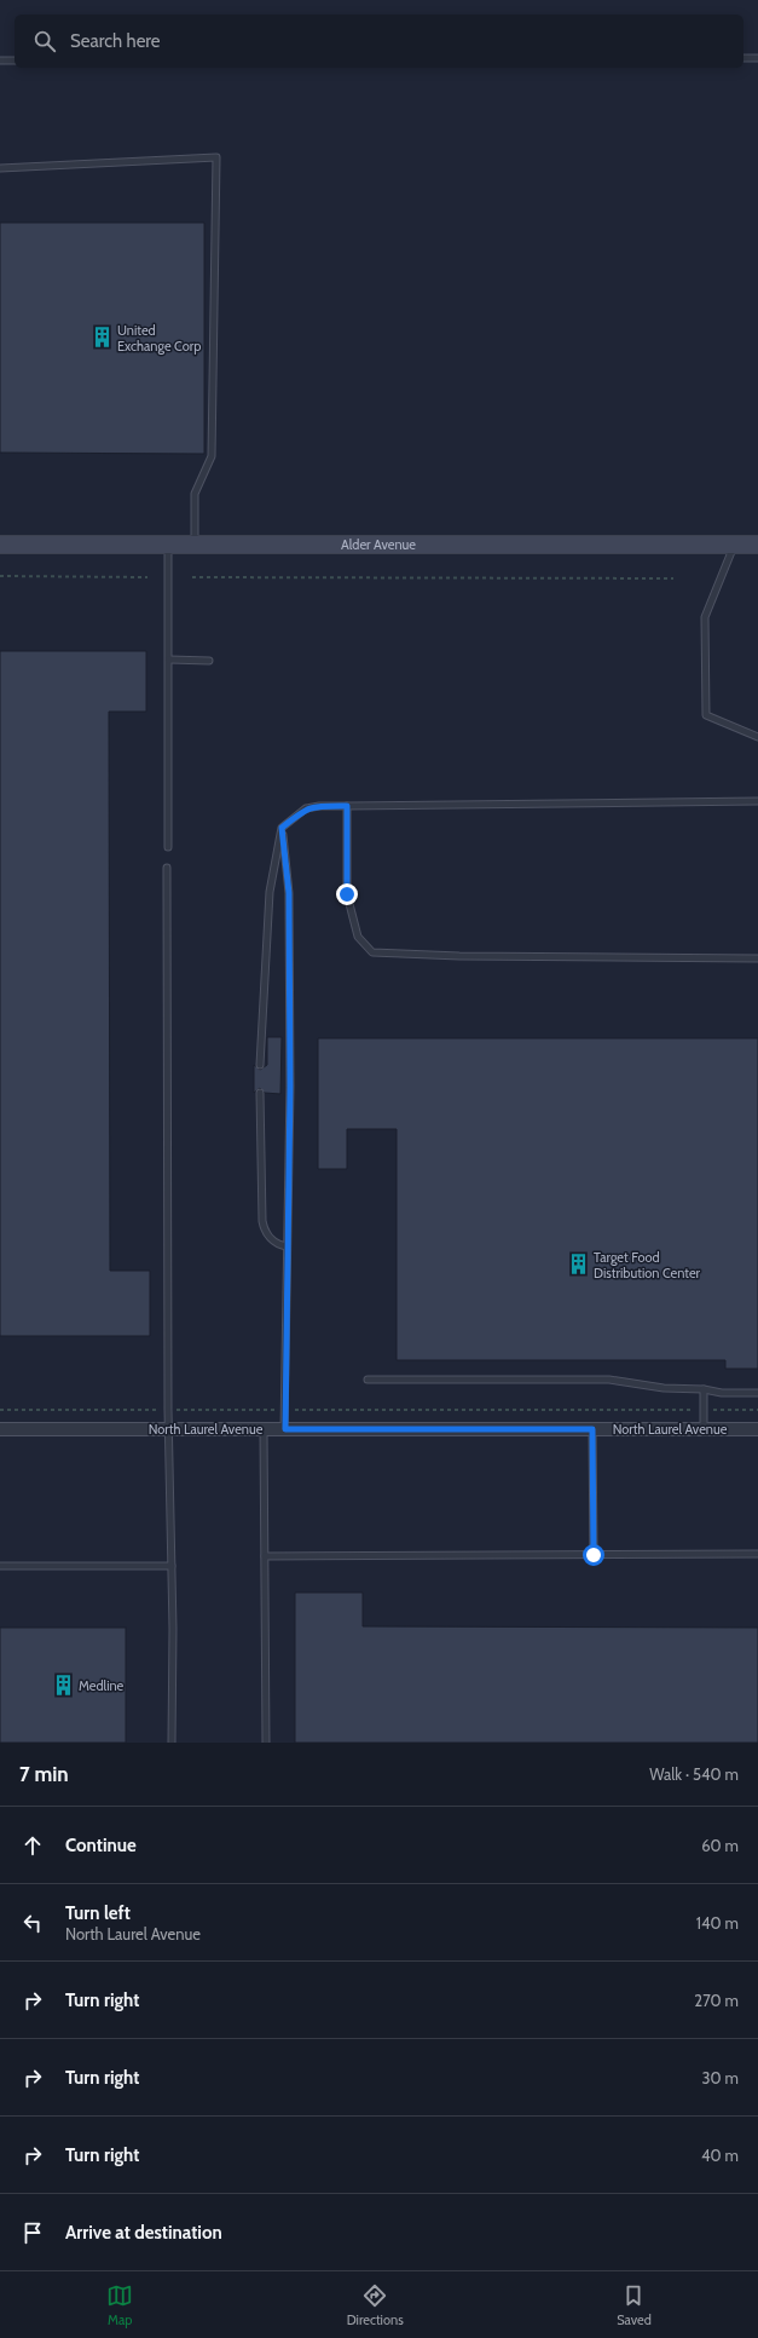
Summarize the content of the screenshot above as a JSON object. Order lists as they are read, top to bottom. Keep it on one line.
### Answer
{"streets":{"main road":["Alder Avenue"],"street":["North Laurel Avenue"]},"places":{"building":["United Exchange Corp","Target Food Distribution Center","Medline"]},"page":{"search":"Search here","heading":["7 min","Walk · 540 m"],"list":[["Continue","60 m"],["Turn left","North Laurel Avenue","140 m"],["Turn right","270 m"],["Turn right","30 m"],["Turn right","40 m"],"Arrive at destination"],"nav":["Map","Directions","Saved"]}}
